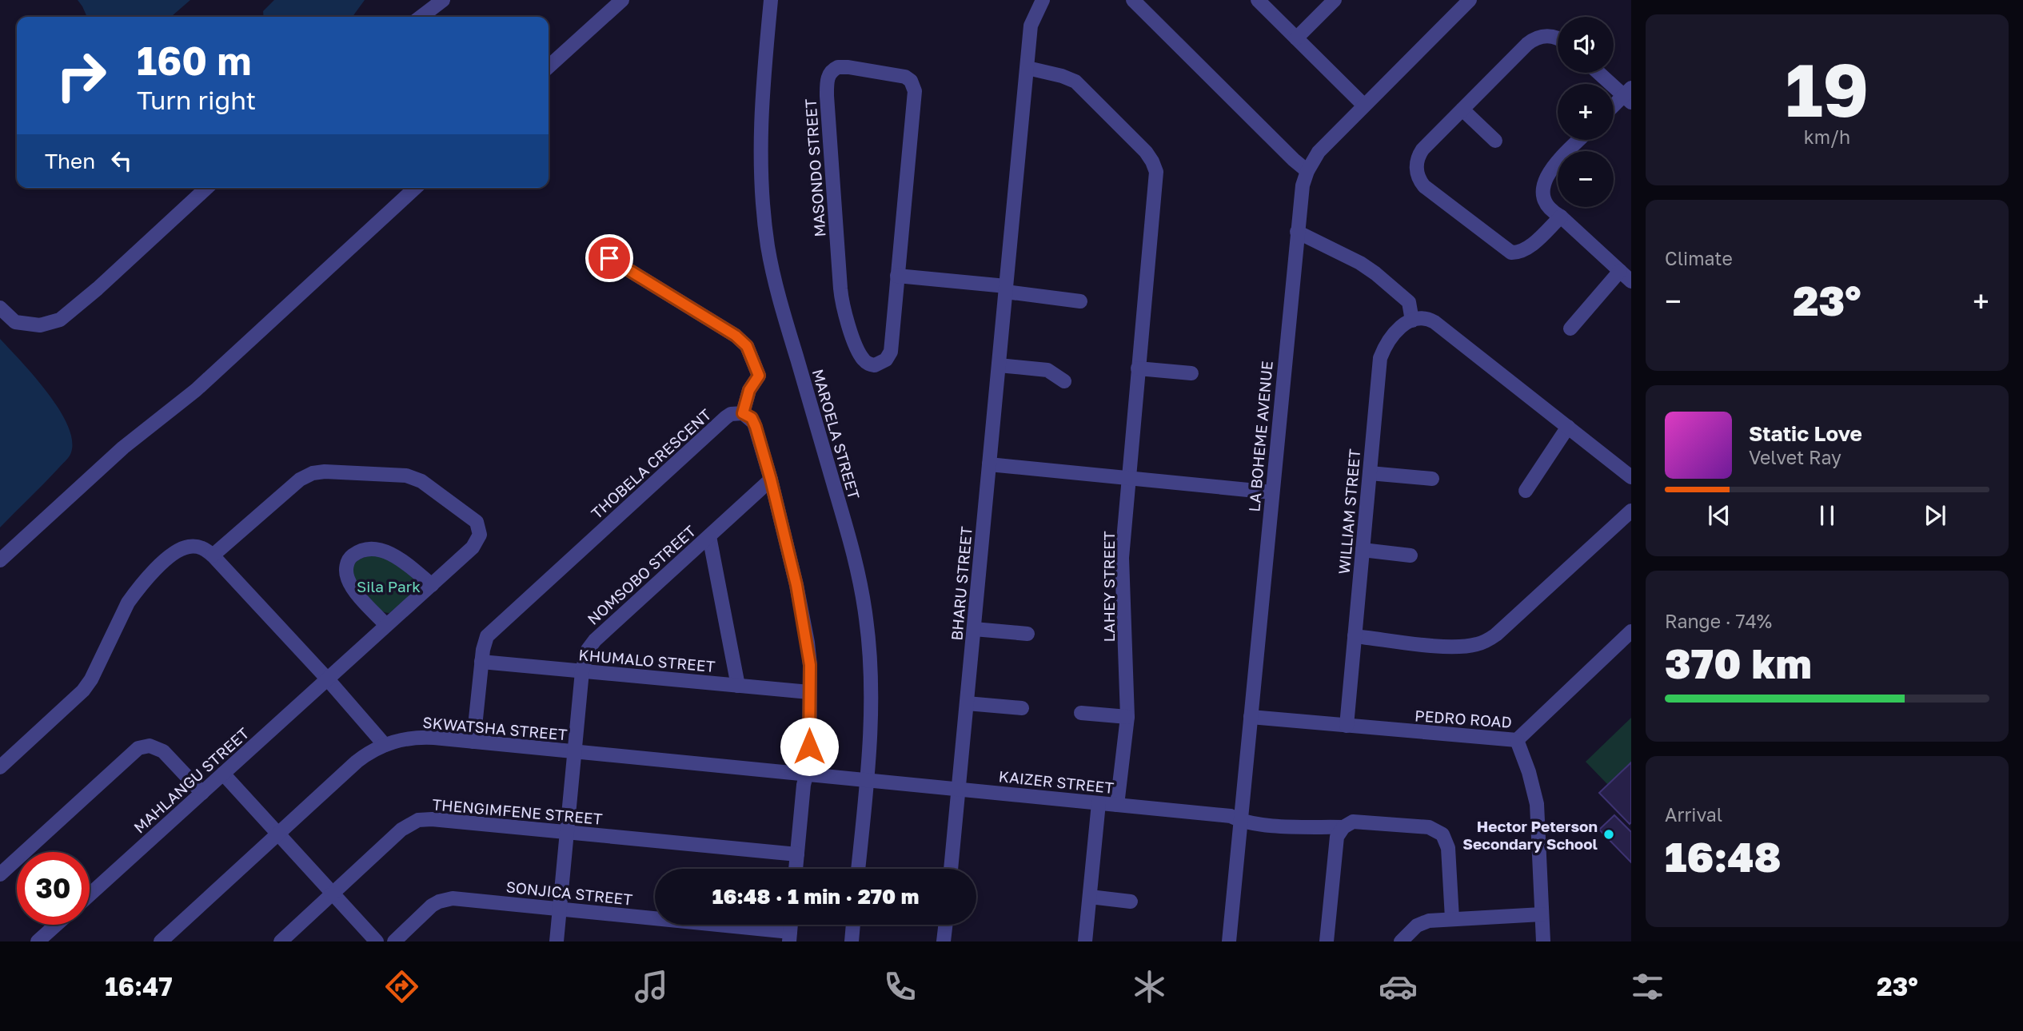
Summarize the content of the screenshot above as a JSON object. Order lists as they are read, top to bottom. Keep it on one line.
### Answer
{"streets":{"street":["MASONDO STREET","MAROELA STREET","LA BOHEME AVENUE","THOBELA CRESCENT","WILLIAM STREET","NOMSOBO STREET","BHARU STREET","LAHEY STREET","KHUMALO STREET","PEDRO ROAD","SKWATSHA STREET","MAHLANGU STREET","KAIZER STREET","THENGIMFENE STREET","SONJICA STREET"]},"crossings":[["MAROELA STREET","SKWATSHA STREET"],["MAROELA STREET","KAIZER STREET"],["LA BOHEME AVENUE","PEDRO ROAD"],["LA BOHEME AVENUE","KAIZER STREET"],["THOBELA CRESCENT","KHUMALO STREET"],["THOBELA CRESCENT","SKWATSHA STREET"],["WILLIAM STREET","PEDRO ROAD"],["NOMSOBO STREET","KHUMALO STREET"],["NOMSOBO STREET","SKWATSHA STREET"],["NOMSOBO STREET","THENGIMFENE STREET"],["NOMSOBO STREET","SONJICA STREET"],["BHARU STREET","LAHEY STREET"],["BHARU STREET","KAIZER STREET"],["LAHEY STREET","KAIZER STREET"],["SKWATSHA STREET","KAIZER STREET"]],"parks":["Sila Park"],"places":["Hector Peterson Secondary School"],"page":{"tile":[["19","km/h"],"Climate",["Range · 74%","370 km"],["Arrival","16:48"]],"map_buttons":["+","−"],"turn":["160 m","Turn right"],"then":"Then","heat":["−","23°","+"],"song":["Static Love","Velvet Ray"],"limit":"30","trip":"16:48 · 1 min · 270 m","tabs":["16:47","23°"]}}
